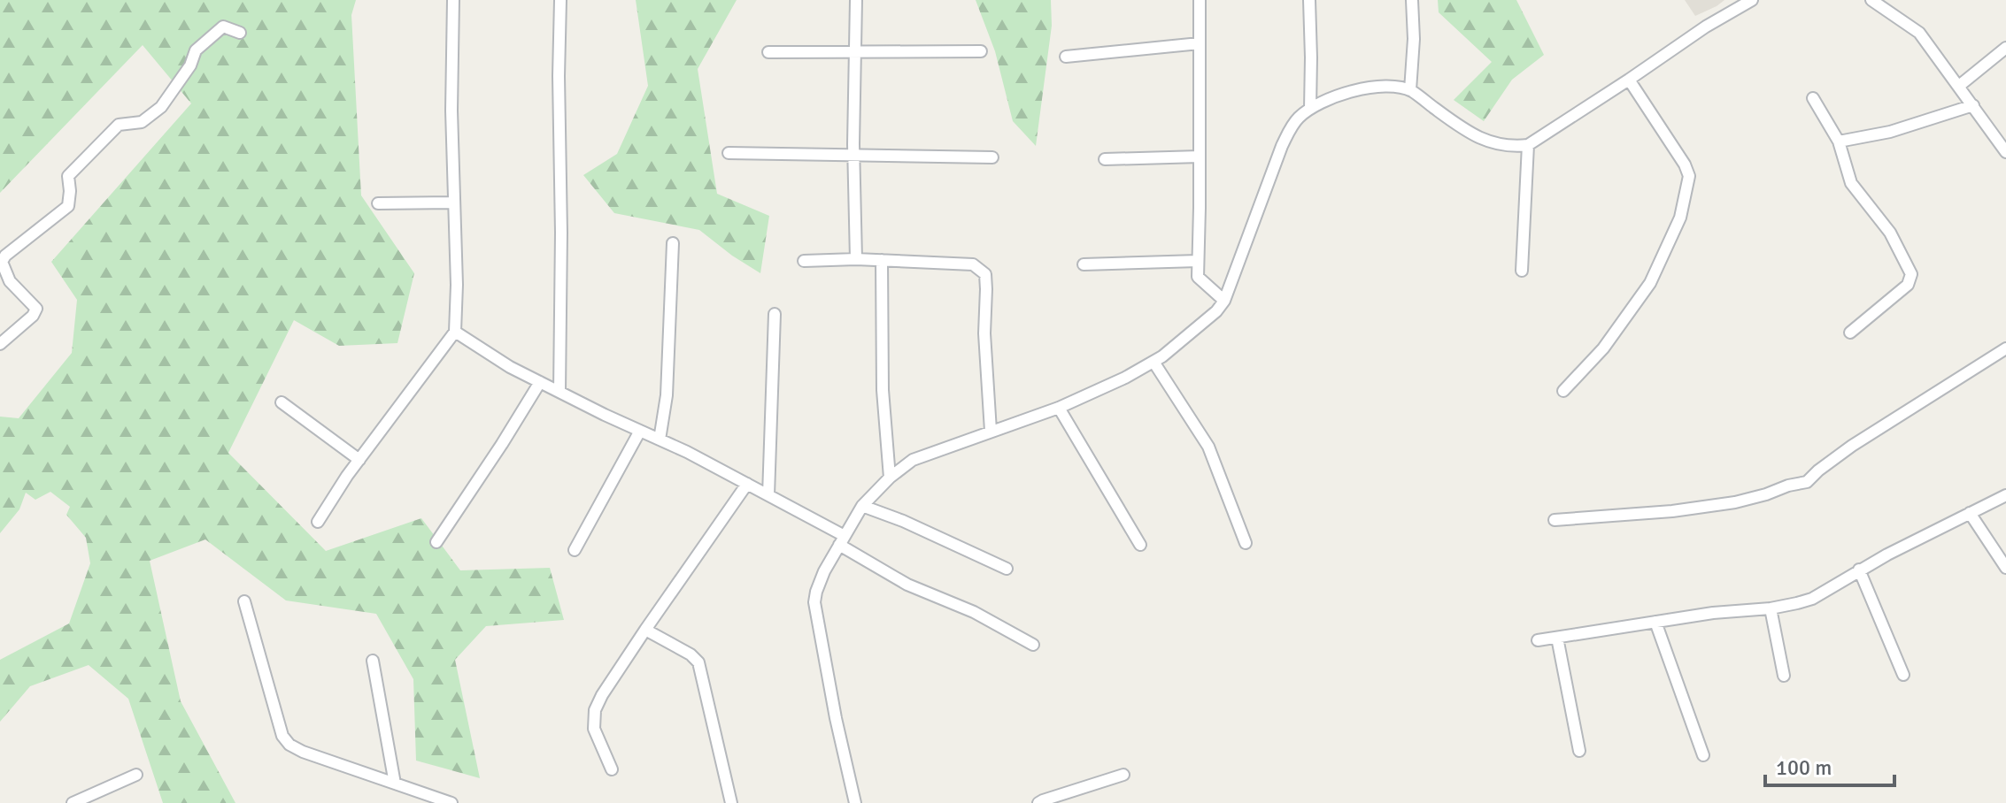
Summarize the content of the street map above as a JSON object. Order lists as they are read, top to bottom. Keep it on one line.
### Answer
{"scale_bar":"100 m"}
